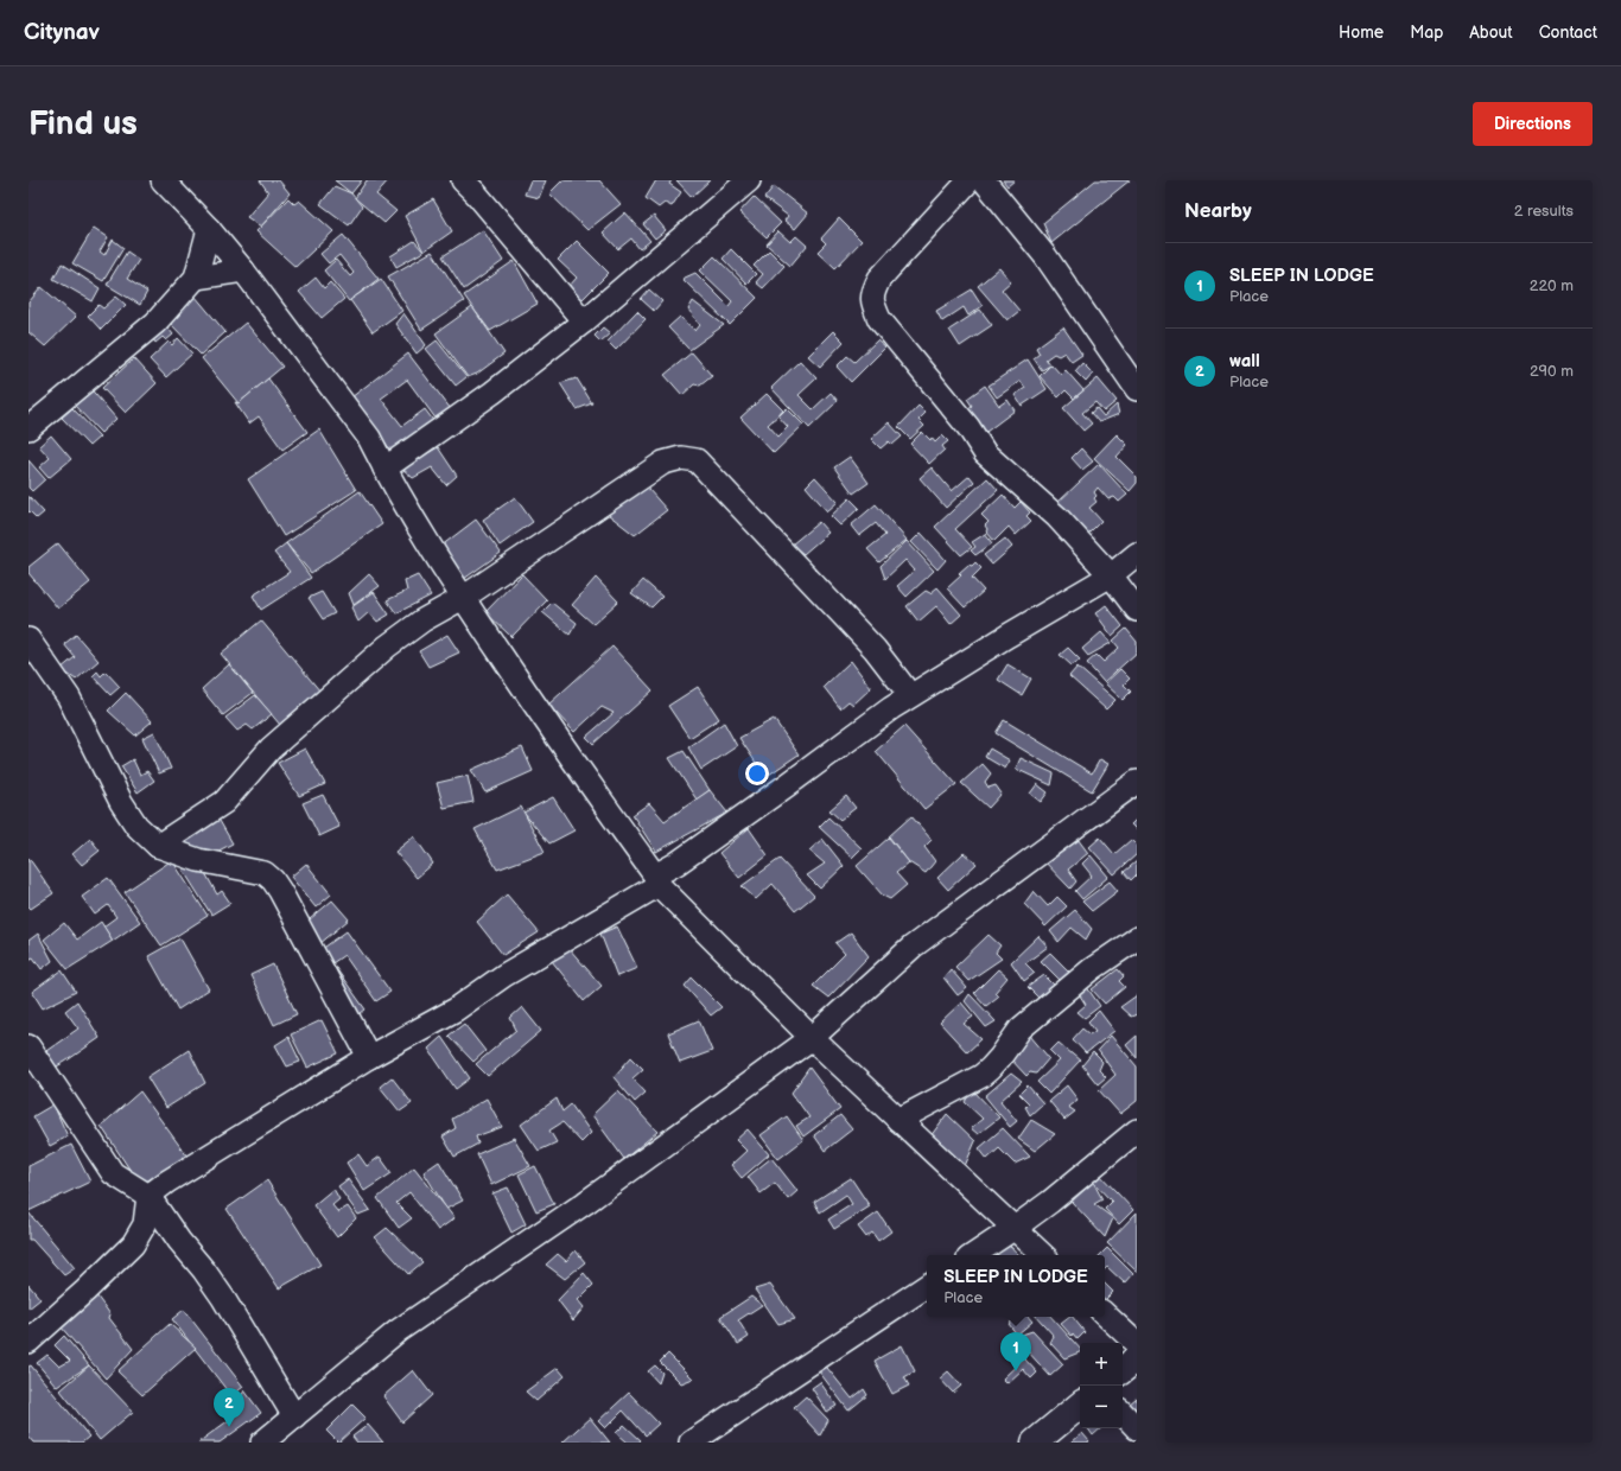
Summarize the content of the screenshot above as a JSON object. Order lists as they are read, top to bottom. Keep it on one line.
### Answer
{"page":{"header":"Citynav","nav":["Home","Map","About","Contact"],"buttons":"Directions","title":"Find us","heading":["Nearby","2 results"],"list":[{"mark":"1","name":"SLEEP IN LODGE","note":"Place","value":"220 m"},{"mark":"2","name":"wall","note":"Place","value":"290 m"}],"popup":["SLEEP IN LODGE","Place"],"pins":["1","2"],"map_buttons":["+","−"]}}
